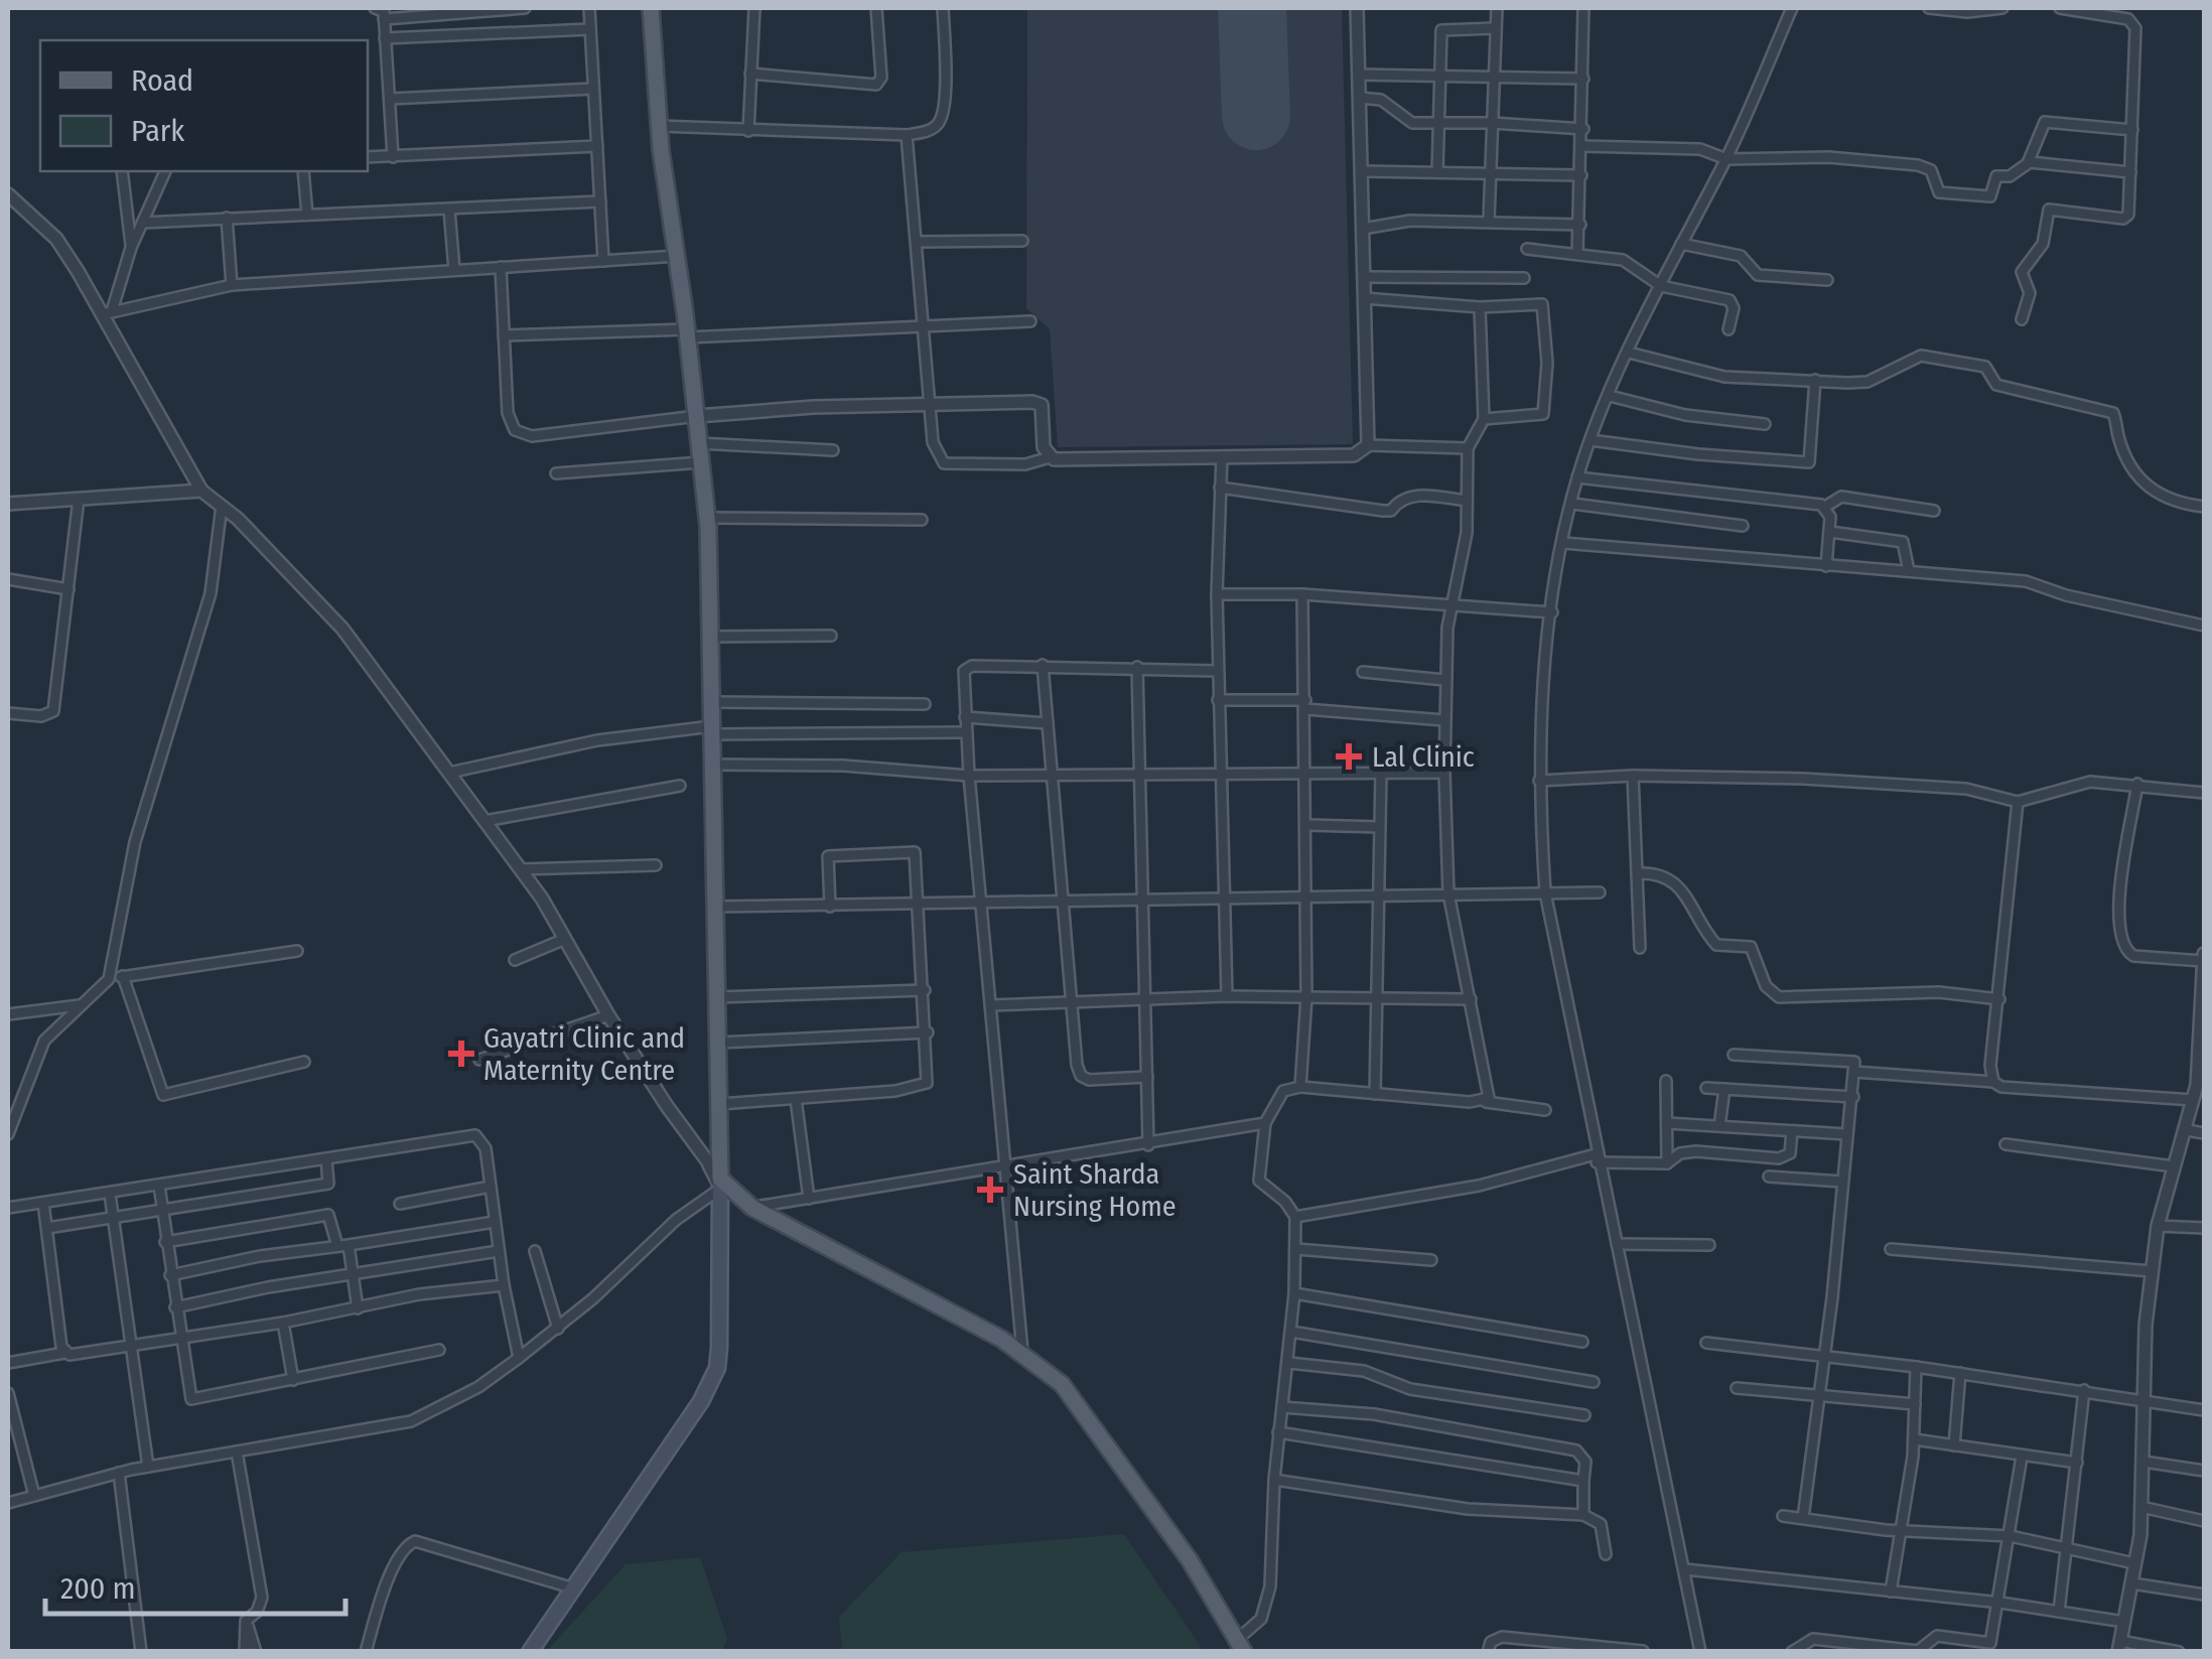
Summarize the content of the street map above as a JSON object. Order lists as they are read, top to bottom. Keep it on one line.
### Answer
{"places":{"health":["Lal Clinic","Gayatri Clinic and Maternity Centre","Saint Sharda Nursing Home"]},"legend":["Road","Park"],"scale_bar":"200 m"}
